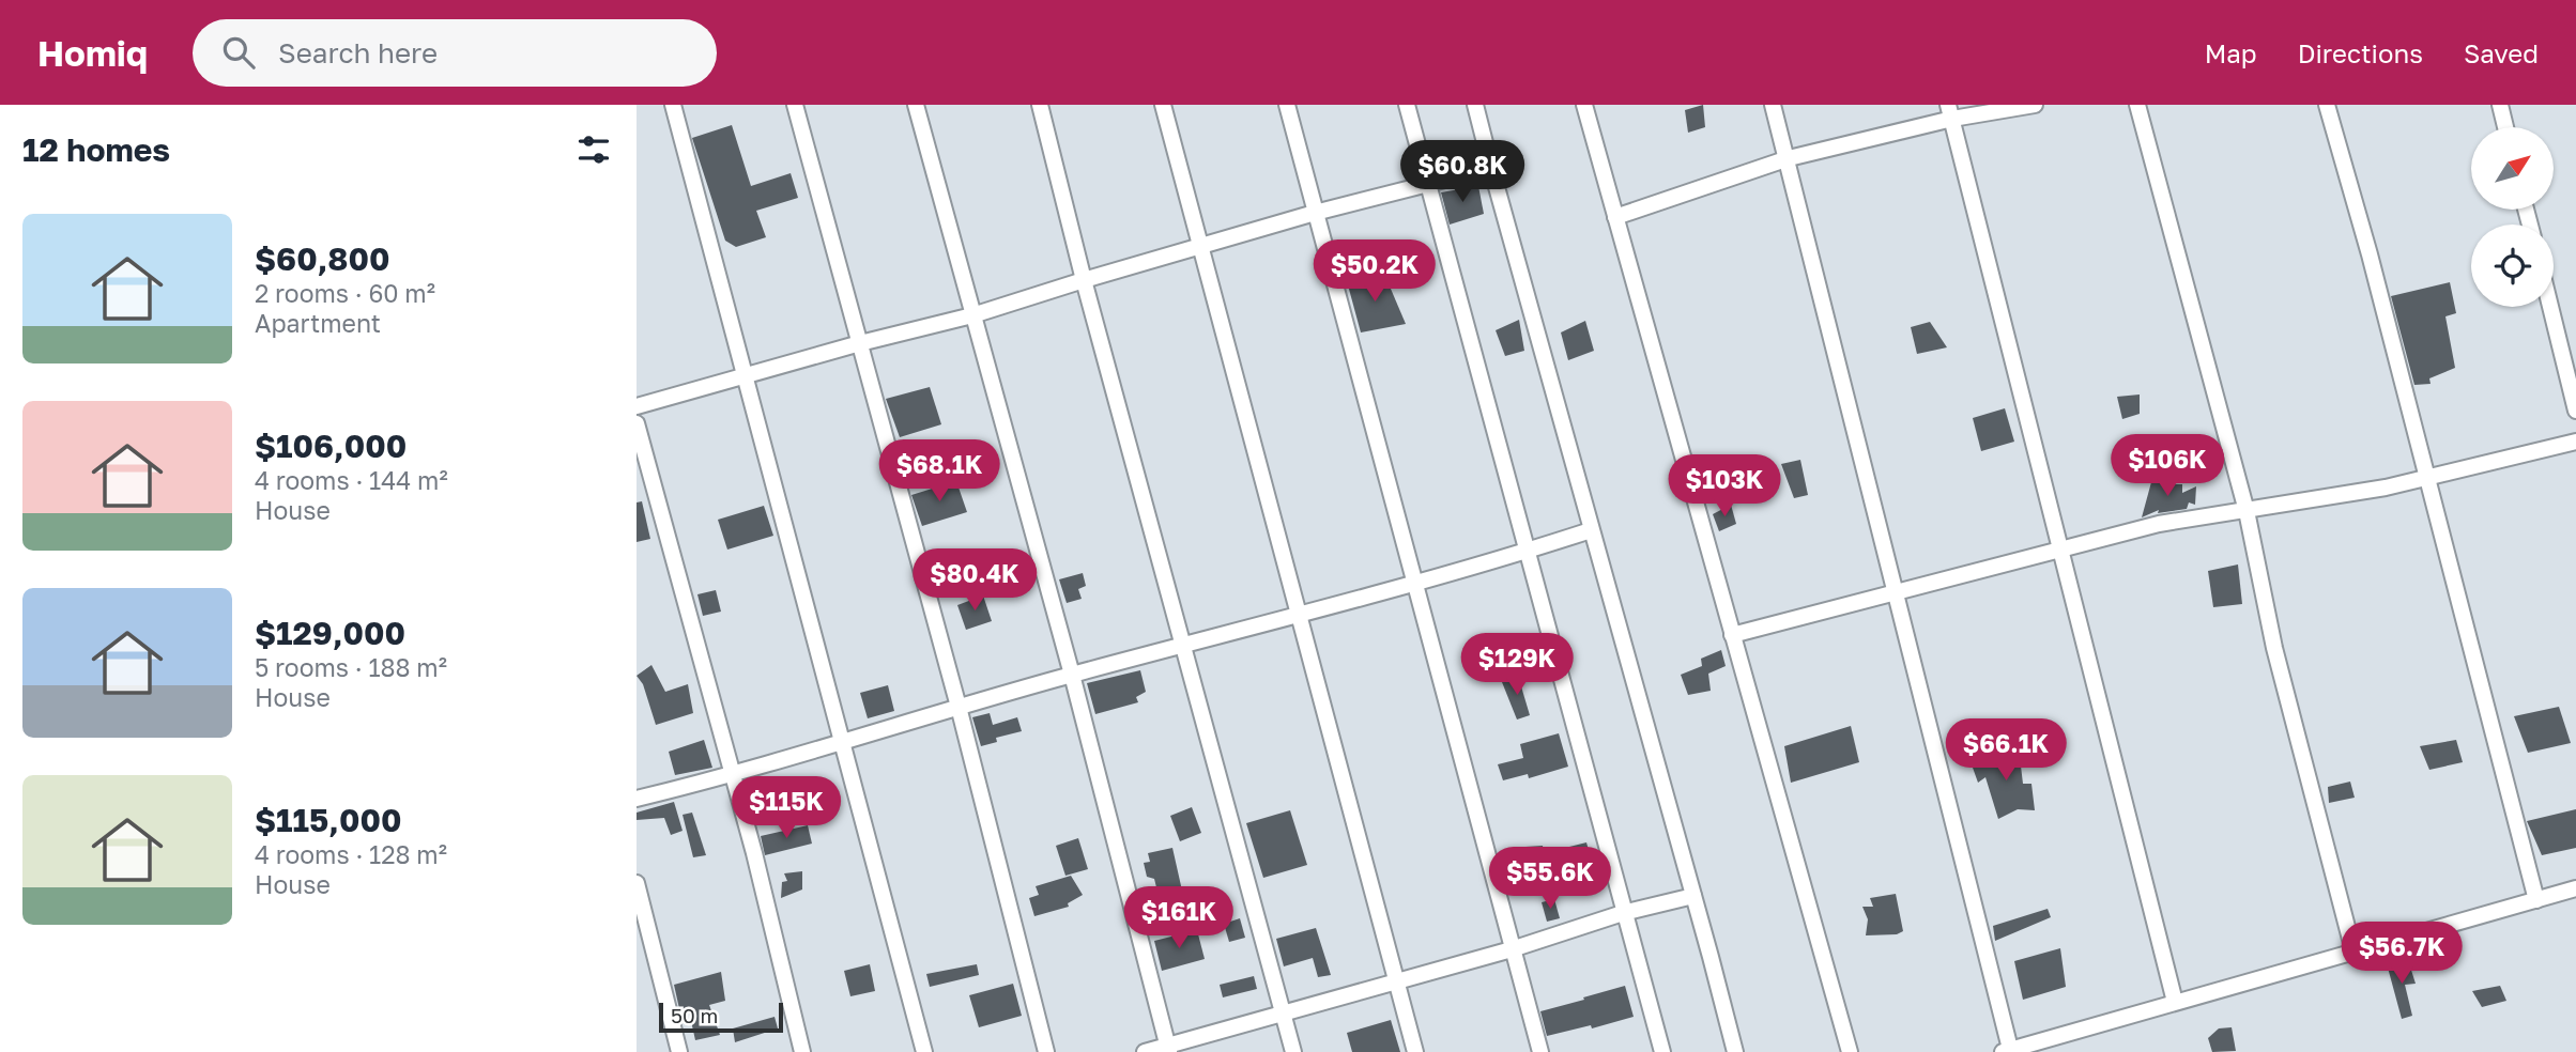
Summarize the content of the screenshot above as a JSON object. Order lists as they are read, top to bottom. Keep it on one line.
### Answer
{"scale_bar":"50 m","north":"top right","page":{"header":"Homiq","search":"Search here","nav":["Map","Directions","Saved"],"heading":"12 homes","price":["$60.8K","$50.2K","$106K","$68.1K","$103K","$80.4K","$129K","$66.1K","$115K","$55.6K","$161K","$56.7K"],"list":[{"name":"$60,800","note":"2 rooms · 60 m² · Apartment"},{"name":"$106,000","note":"4 rooms · 144 m² · House"},{"name":"$129,000","note":"5 rooms · 188 m² · House"},{"name":"$115,000","note":"4 rooms · 128 m² · House"}],"scale":"50 m"}}
